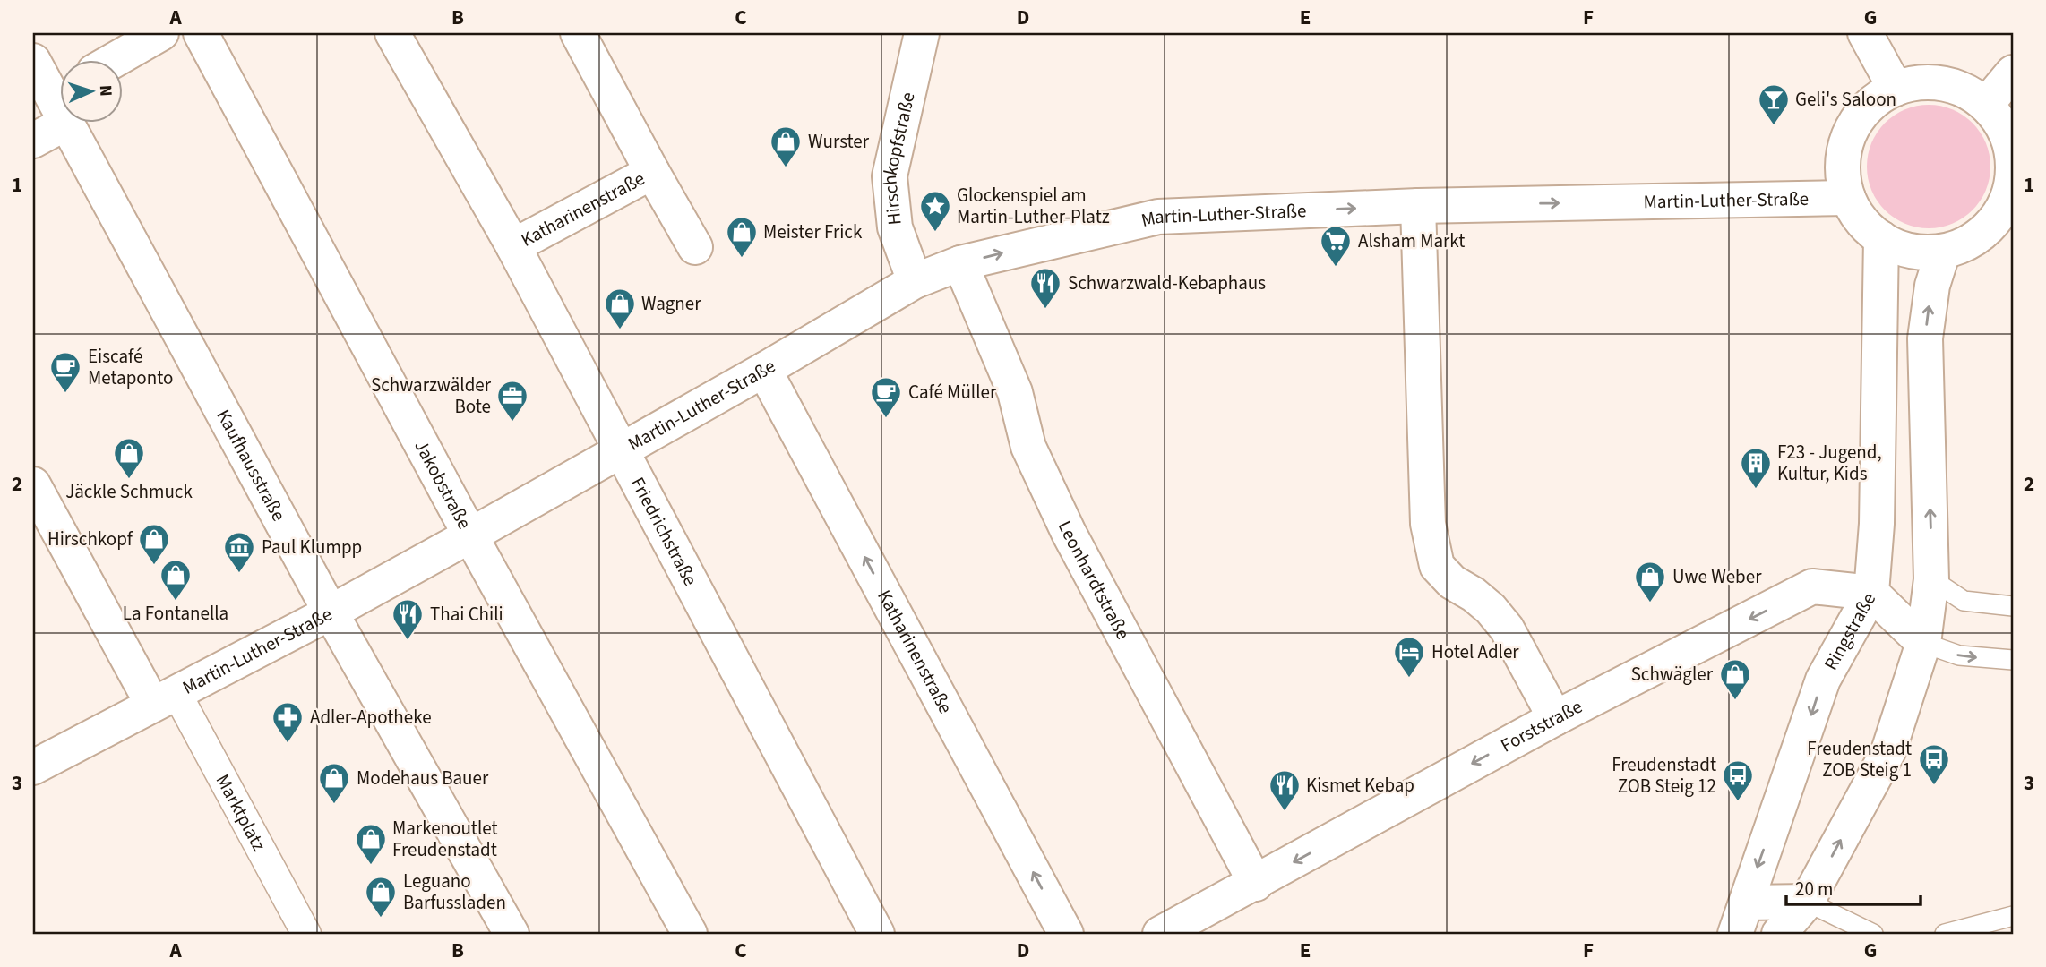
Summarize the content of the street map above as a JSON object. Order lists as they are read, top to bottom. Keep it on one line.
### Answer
{"streets":{"street":["Hirschkopfstraße","Martin-Luther-Straße","Katharinenstraße","Kaufhausstraße","Jakobstraße","Friedrichstraße","Leonhardtstraße","Ringstraße","Forststraße","Marktplatz"]},"crossings":[["Hirschkopfstraße","Martin-Luther-Straße"],["Martin-Luther-Straße","Katharinenstraße"],["Martin-Luther-Straße","Kaufhausstraße"],["Martin-Luther-Straße","Jakobstraße"],["Martin-Luther-Straße","Friedrichstraße"],["Martin-Luther-Straße","Leonhardtstraße"],["Martin-Luther-Straße","Ringstraße"],["Martin-Luther-Straße","Marktplatz"],["Katharinenstraße","Friedrichstraße"],["Leonhardtstraße","Forststraße"],["Ringstraße","Forststraße"]],"one_way":["Martin-Luther-Straße","Katharinenstraße","Forststraße"],"places":{"bar":["Geli's Saloon"],"shop":["Wurster","Meister Frick","Wagner","Jäckle Schmuck","Hirschkopf","La Fontanella","Uwe Weber","Schwägler","Modehaus Bauer","Markenoutlet Freudenstadt","Leguano Barfussladen"],"place":["Glockenspiel am Martin-Luther-Platz"],"supermarket":["Alsham Markt"],"restaurant":["Schwarzwald-Kebaphaus","Thai Chili","Kismet Kebap"],"cafe":["Eiscafé Metaponto","Café Müller"],"office":["Schwarzwälder Bote"],"building":["F23 - Jugend, Kultur, Kids"],"museum":["Paul Klumpp"],"hotel":["Hotel Adler"],"pharmacy":["Adler-Apotheke"],"bus stop":["Freudenstadt ZOB Steig 1","Freudenstadt ZOB Steig 12"]},"scale_bar":"20 m","north":"right","grid":{"columns":["A","B","C","D","E","F","G"],"rows":["1","2","3"]}}
